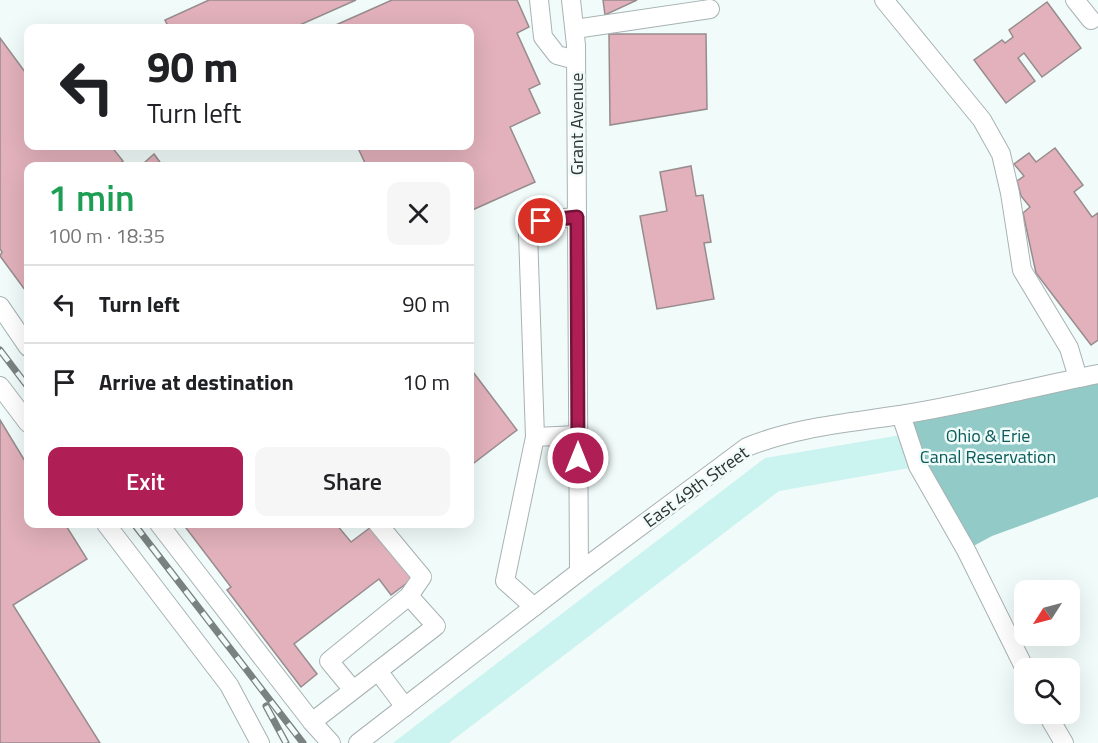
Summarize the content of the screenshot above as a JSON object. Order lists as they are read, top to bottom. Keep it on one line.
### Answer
{"streets":{"street":["Grant Avenue","East 49th Street"]},"crossings":[["Grant Avenue","East 49th Street"]],"parks":["Ohio & Erie Canal Reservation"],"north":"bottom left","page":{"turn":["90 m","Turn left"],"heading":["1 min","100 m · 18:35"],"list":[{"name":"Turn left","value":"90 m"},{"name":"Arrive at destination","value":"10 m"}],"buttons":["Exit","Share"]}}
